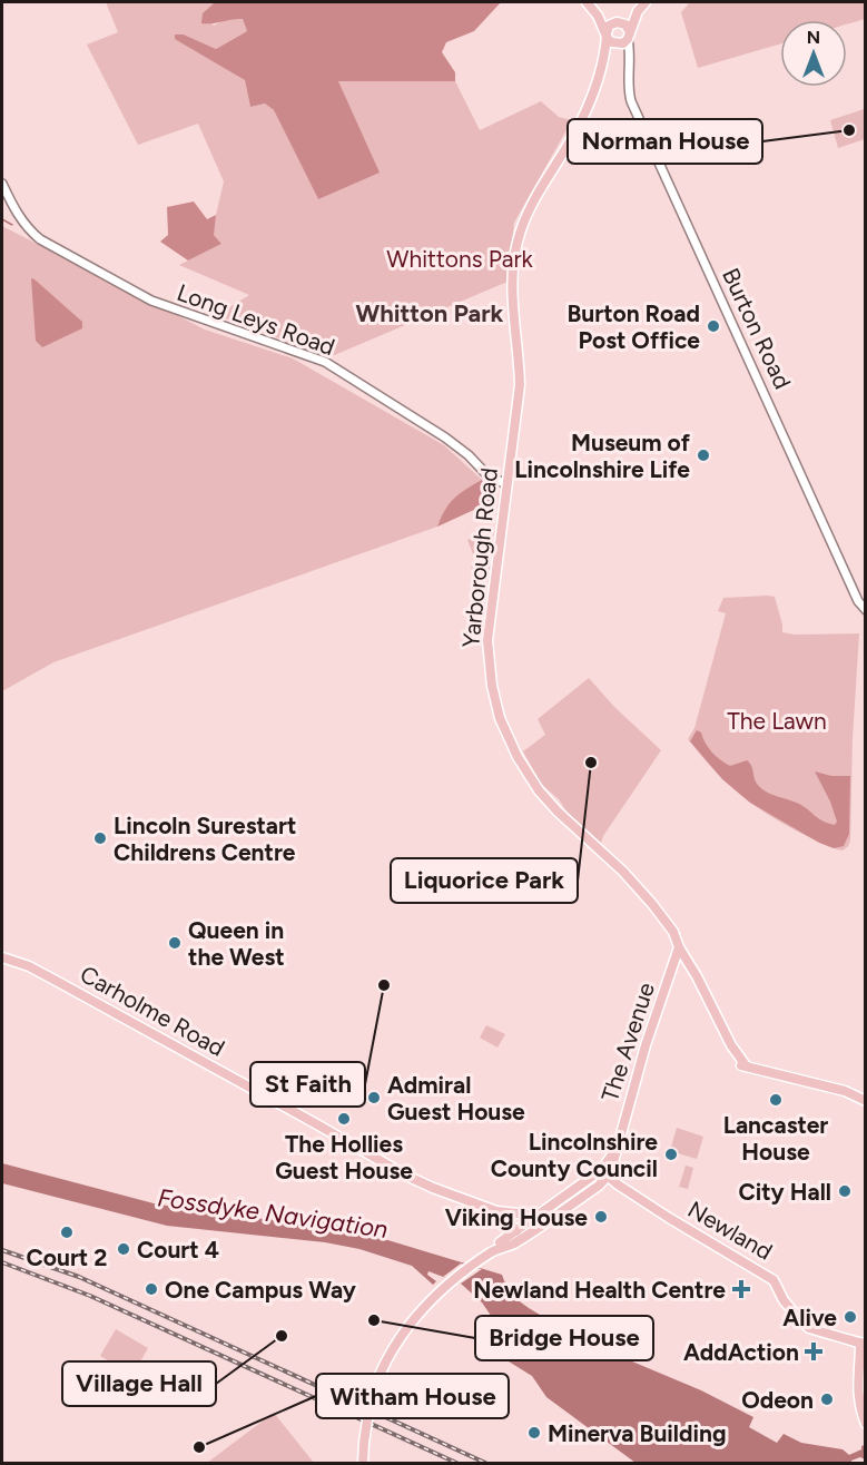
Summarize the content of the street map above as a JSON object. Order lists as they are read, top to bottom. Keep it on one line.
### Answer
{"streets":{"main road":["Yarborough Road","Carholme Road","The Avenue","Newland"],"street":["Long Leys Road","Burton Road"]},"crossings":[["Long Leys Road","Yarborough Road"],["Yarborough Road","The Avenue"],["The Avenue","Newland"]],"districts":["Whitton Park"],"water":["Fossdyke Navigation"],"parks":["Whittons Park","The Lawn"],"places":{"other":["Norman House","Burton Road Post Office","Museum of Lincolnshire Life","Liquorice Park","Lincoln Surestart Childrens Centre","Queen in the West","St Faith","Admiral Guest House","Lancaster House","The Hollies Guest House","Lincolnshire County Council","City Hall","Viking House","Court 2","Court 4","One Campus Way","Alive","Bridge House","Village Hall","Odeon","Minerva Building","Witham House"],"health":["Newland Health Centre","AddAction"]},"north":"top"}
